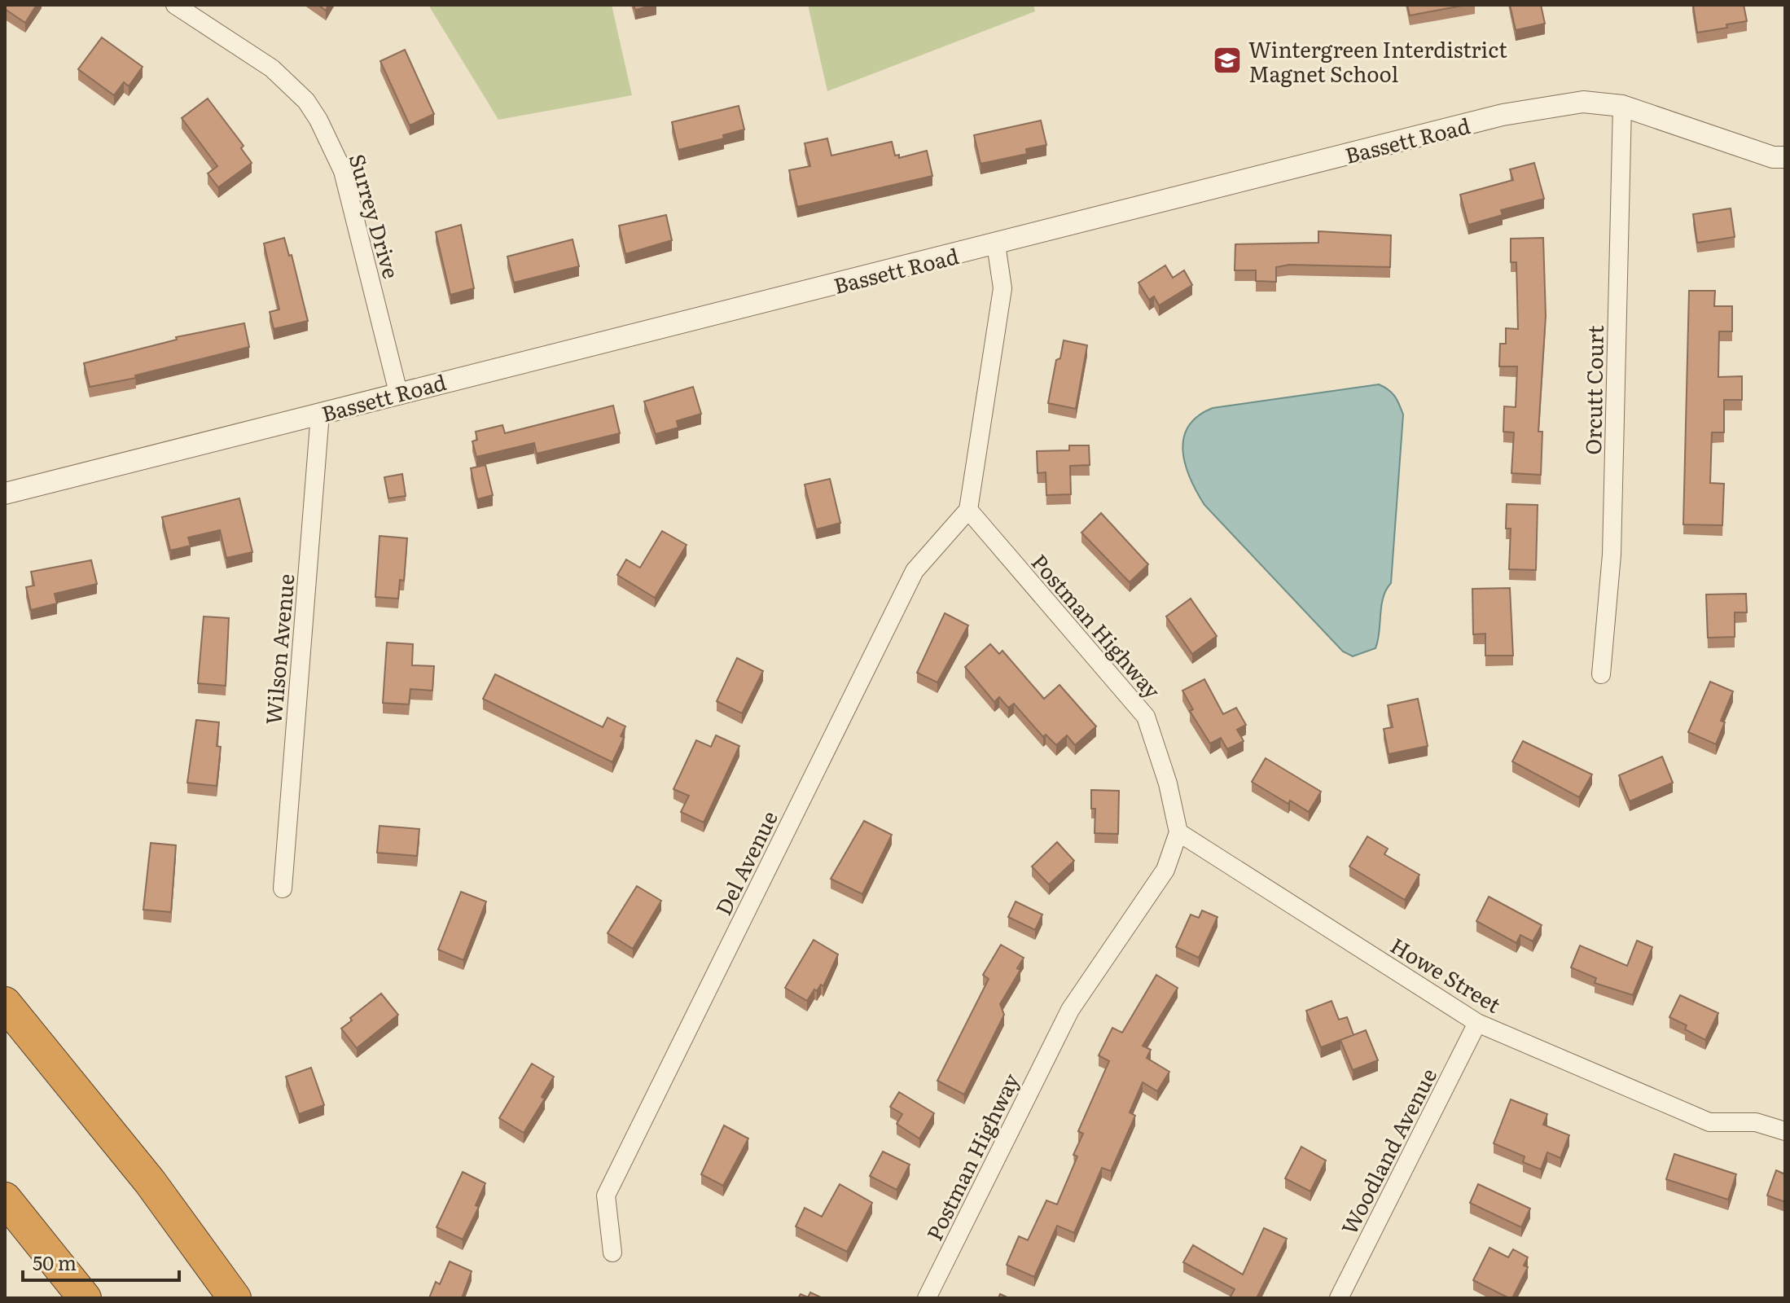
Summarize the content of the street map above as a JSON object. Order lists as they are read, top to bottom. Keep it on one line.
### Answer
{"streets":{"street":["Bassett Road","Surrey Drive","Orcutt Court","Postman Highway","Wilson Avenue","Del Avenue","Howe Street","Woodland Avenue"]},"crossings":[["Bassett Road","Surrey Drive"],["Bassett Road","Orcutt Court"],["Bassett Road","Wilson Avenue"],["Postman Highway","Del Avenue"],["Postman Highway","Howe Street"],["Howe Street","Woodland Avenue"]],"places":{"school or university":["Wintergreen Interdistrict Magnet School"]},"scale_bar":"50 m"}
